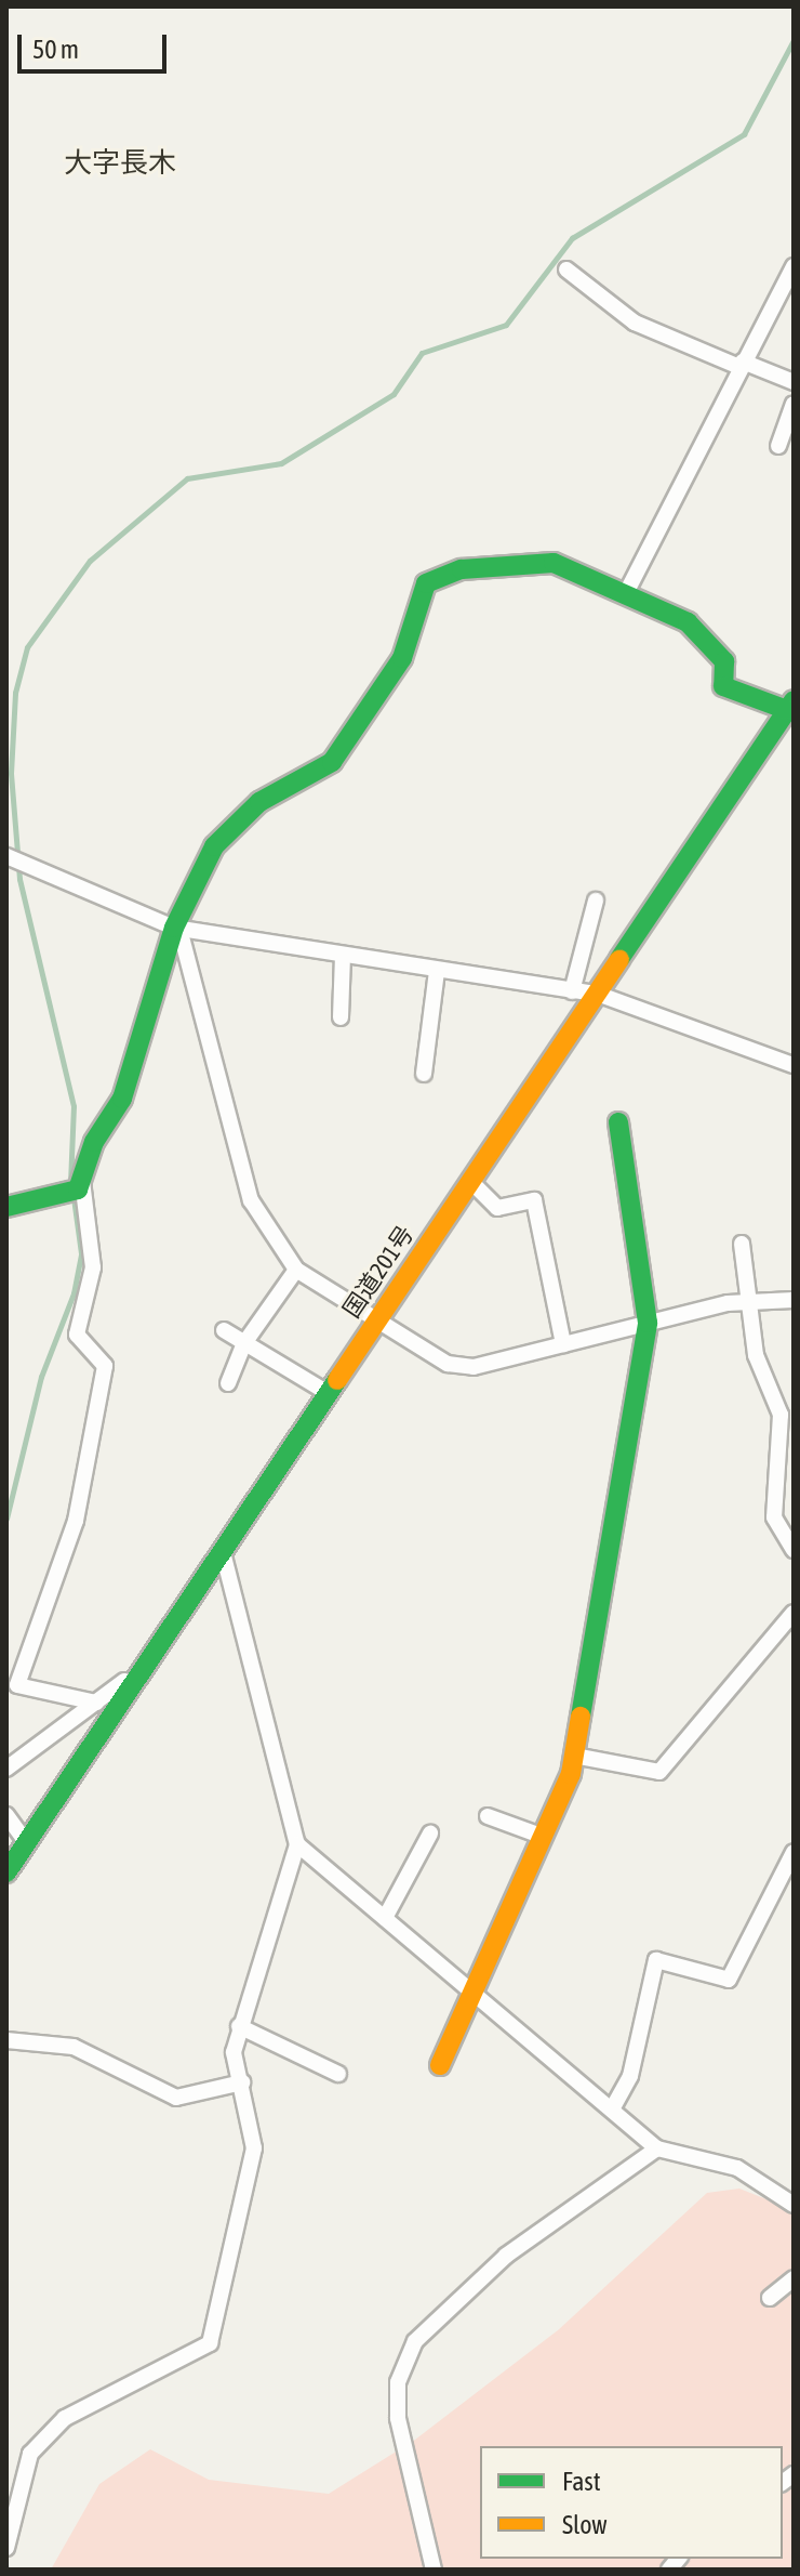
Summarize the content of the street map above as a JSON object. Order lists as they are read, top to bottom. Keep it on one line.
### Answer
{"streets":{"main road":["国道201号"]},"districts":["大字長木"],"legend":["Fast","Slow"],"scale_bar":"50 m"}
